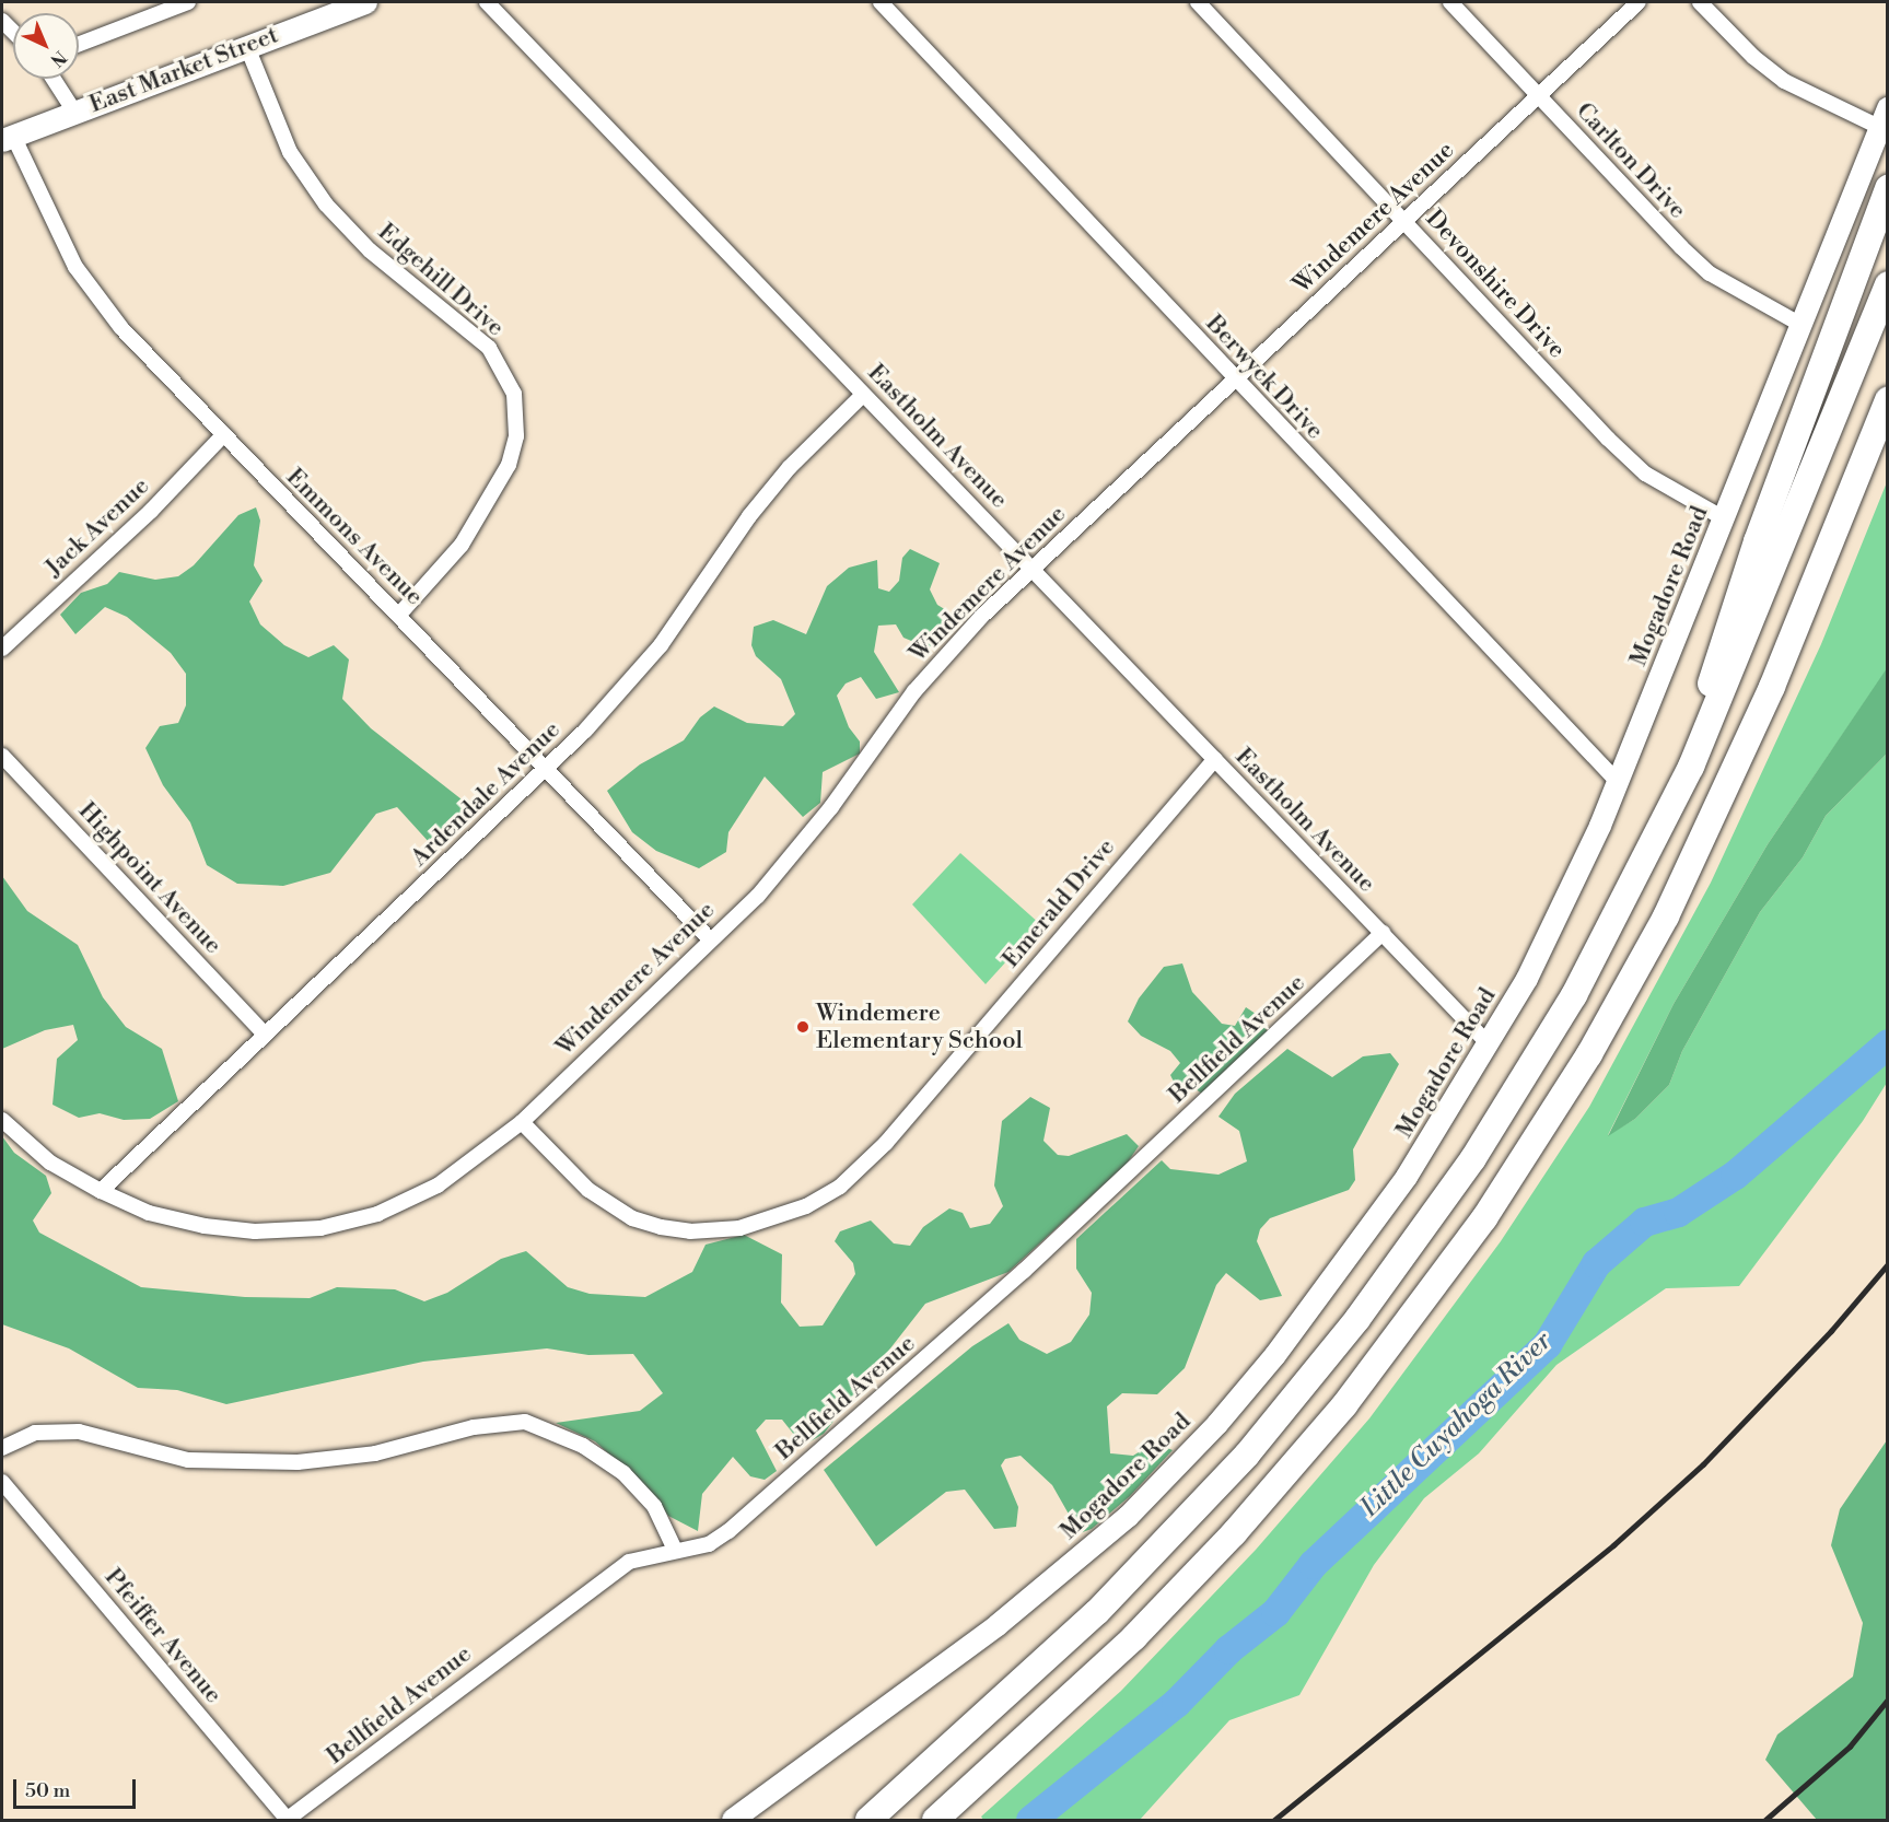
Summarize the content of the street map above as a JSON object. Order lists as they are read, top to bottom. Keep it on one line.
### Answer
{"streets":{"main road":["East Market Street"],"street":["Carlton Drive","Windemere Avenue","Edgehill Drive","Devonshire Drive","Berwyck Drive","Eastholm Avenue","Jack Avenue","Emmons Avenue","Mogadore Road","Ardendale Avenue","Highpoint Avenue","Emerald Drive","Bellfield Avenue","Pfeiffer Avenue"]},"crossings":[["East Market Street","Edgehill Drive"],["East Market Street","Emmons Avenue"],["Carlton Drive","Windemere Avenue"],["Carlton Drive","Mogadore Road"],["Windemere Avenue","Devonshire Drive"],["Windemere Avenue","Berwyck Drive"],["Windemere Avenue","Eastholm Avenue"],["Windemere Avenue","Emmons Avenue"],["Windemere Avenue","Ardendale Avenue"],["Windemere Avenue","Emerald Drive"],["Edgehill Drive","Emmons Avenue"],["Devonshire Drive","Mogadore Road"],["Berwyck Drive","Mogadore Road"],["Eastholm Avenue","Mogadore Road"],["Eastholm Avenue","Ardendale Avenue"],["Eastholm Avenue","Emerald Drive"],["Eastholm Avenue","Bellfield Avenue"],["Jack Avenue","Emmons Avenue"],["Emmons Avenue","Ardendale Avenue"],["Ardendale Avenue","Highpoint Avenue"],["Bellfield Avenue","Pfeiffer Avenue"]],"water":["Little Cuyahoga River"],"places":["Windemere Elementary School"],"scale_bar":"50 m","north":"bottom right"}
